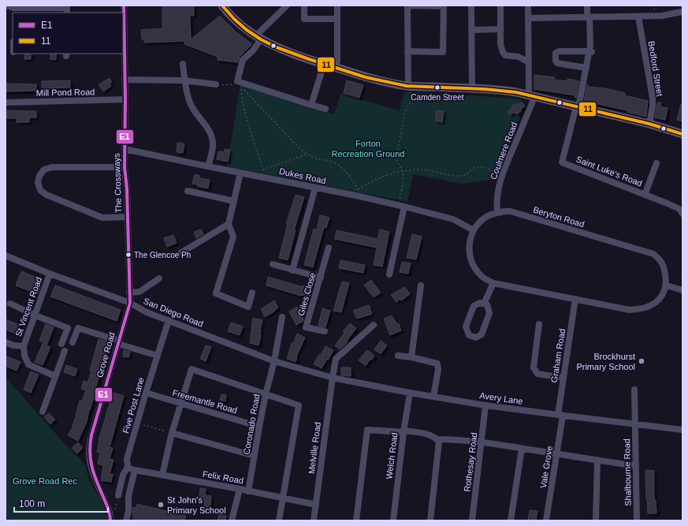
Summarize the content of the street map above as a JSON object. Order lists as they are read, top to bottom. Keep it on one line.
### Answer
{"streets":{"street":["Bedford Street","Mill Pond Road","Coulmere Road","Saint Luke's Road","Dukes Road","The Crossways","Beryton Road","Giles Close","St Vincent Road","San Diego Road","Grove Road","Graham Road","Avery Lane","Freemantle Road","Five Post Lane","Coronado Road","Melville Road","Welch Road","Rothesay Road","Vale Grove","Shalbourne Road","Felix Road"]},"crossings":[["Mill Pond Road","The Crossways"],["Coulmere Road","Beryton Road"],["Dukes Road","The Crossways"],["Dukes Road","Beryton Road"],["The Crossways","San Diego Road"],["The Crossways","Grove Road"],["Beryton Road","Graham Road"],["St Vincent Road","San Diego Road"],["San Diego Road","Grove Road"],["San Diego Road","Avery Lane"],["San Diego Road","Five Post Lane"],["San Diego Road","Coronado Road"],["Graham Road","Avery Lane"],["Graham Road","Vale Grove"],["Avery Lane","Melville Road"],["Avery Lane","Welch Road"],["Avery Lane","Rothesay Road"],["Avery Lane","Vale Grove"],["Avery Lane","Shalbourne Road"],["Freemantle Road","Five Post Lane"],["Freemantle Road","Coronado Road"],["Five Post Lane","Felix Road"],["Coronado Road","Felix Road"],["Melville Road","Felix Road"]],"parks":["Forton Recreation Ground","Grove Road Rec"],"places":["Camden Street","The Glencoe Ph","Brockhurst Primary School","St John's Primary School"],"lines":["transit line E1","transit line 11"],"legend":["E1","11"],"scale_bar":"100 m"}
